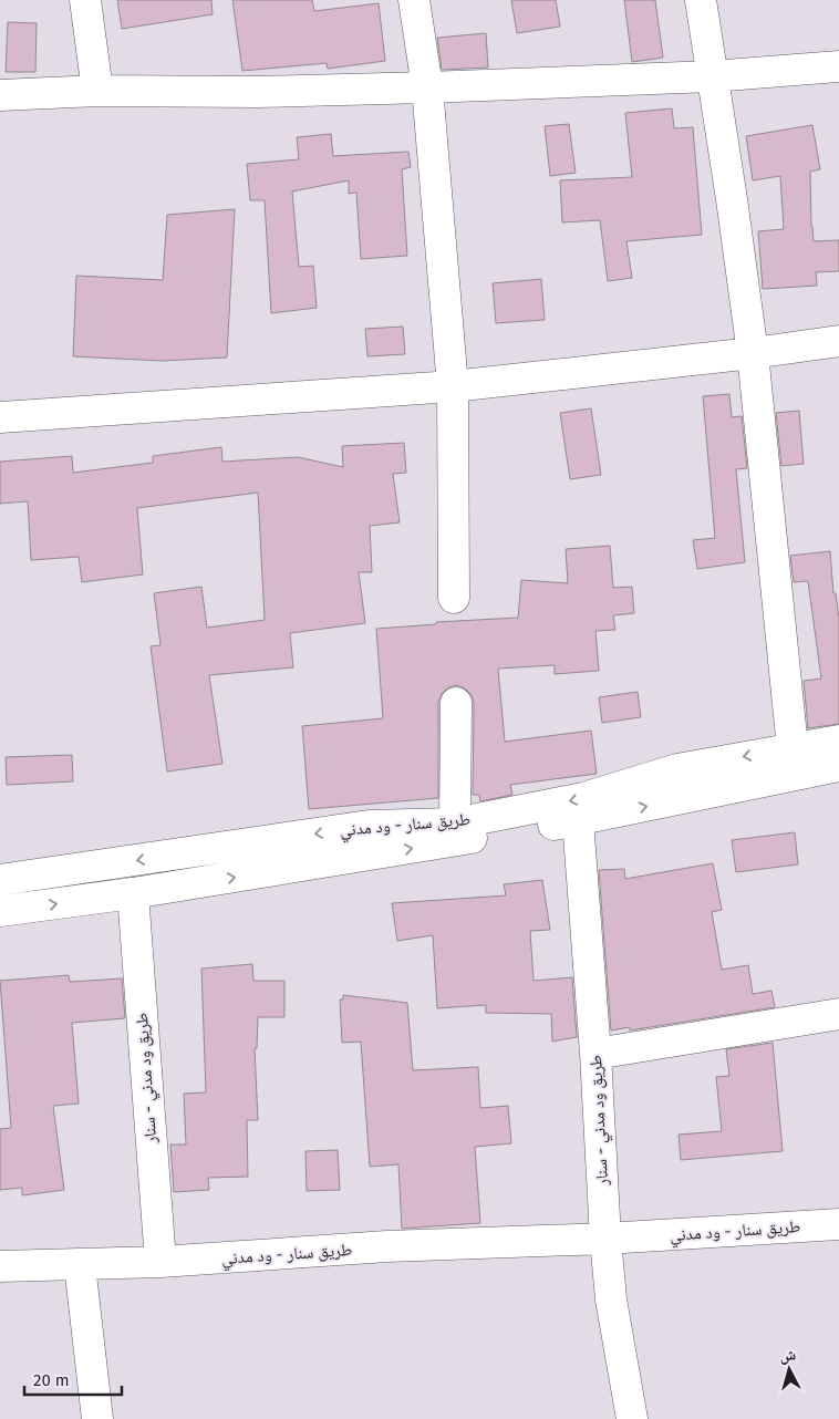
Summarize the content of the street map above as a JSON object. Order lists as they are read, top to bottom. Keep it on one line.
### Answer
{"streets":{"street":["طريق سنار - ود مدني","طريق ود مدني - سنار"]},"crossings":[["طريق سنار - ود مدني","طريق ود مدني - سنار"]],"scale_bar":"20 m","north":"top"}
